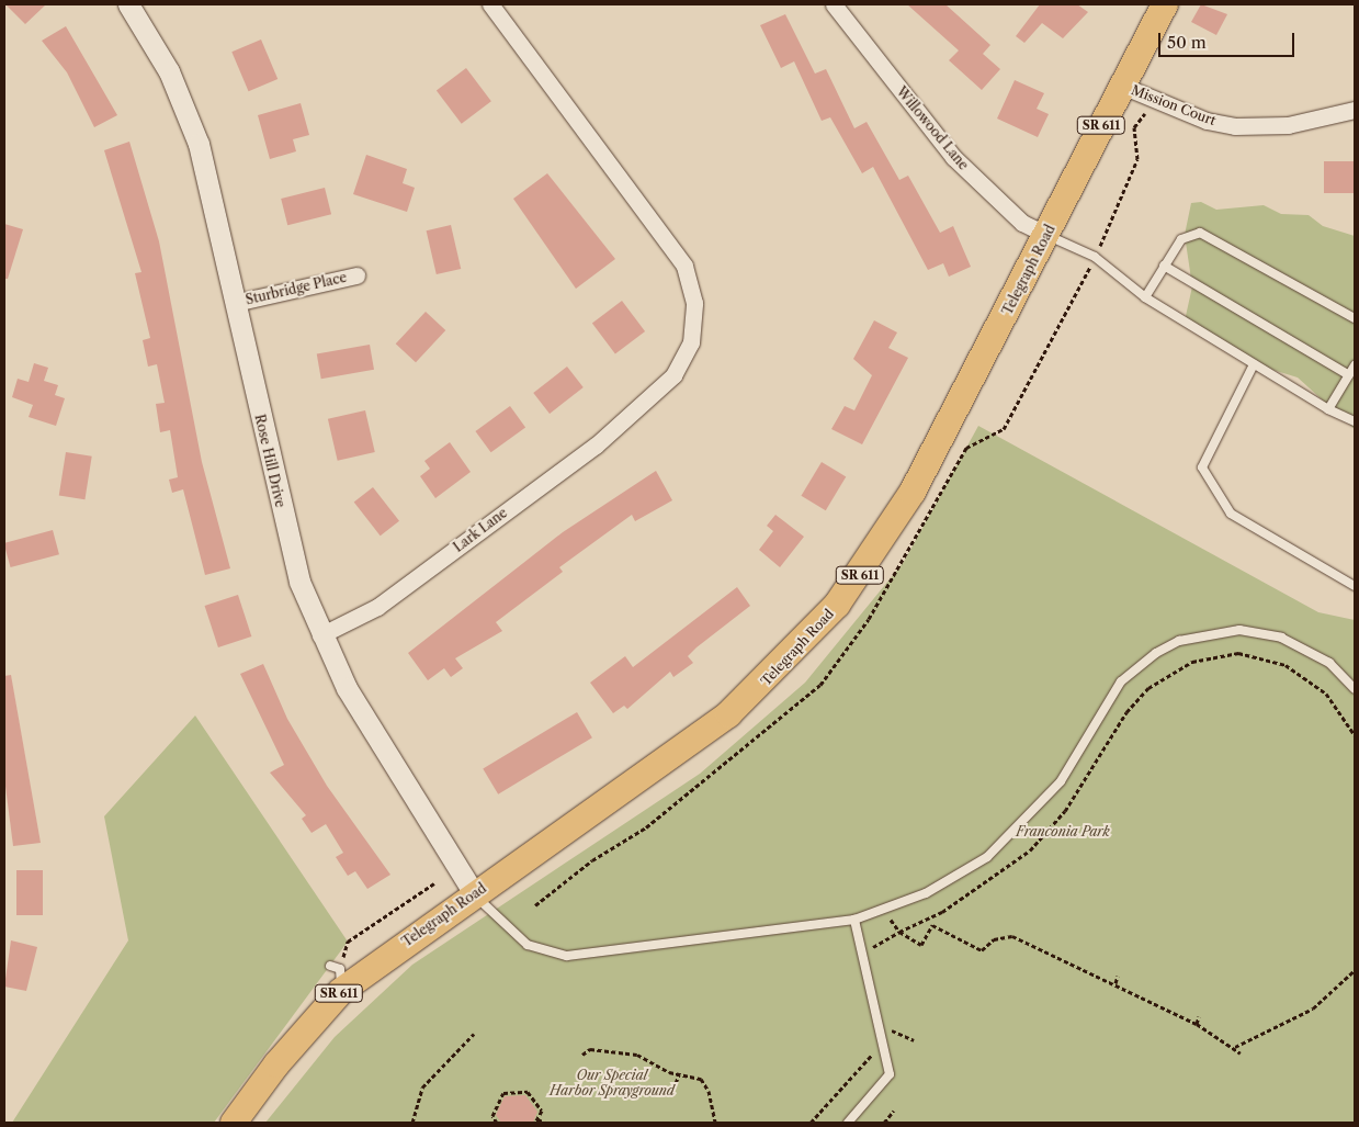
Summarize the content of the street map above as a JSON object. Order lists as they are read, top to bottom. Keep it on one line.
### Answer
{"streets":{"main road":["SR 611","Telegraph Road"],"street":["Mission Court","Willowood Lane","Sturbridge Place","Rose Hill Drive","Lark Lane"]},"crossings":[["Mission Court","Telegraph Road"],["Willowood Lane","Telegraph Road"],["Telegraph Road","Rose Hill Drive"],["Sturbridge Place","Rose Hill Drive"],["Rose Hill Drive","Lark Lane"]],"parks":["Franconia Park","Our Special Harbor Sprayground"],"scale_bar":"50 m"}
